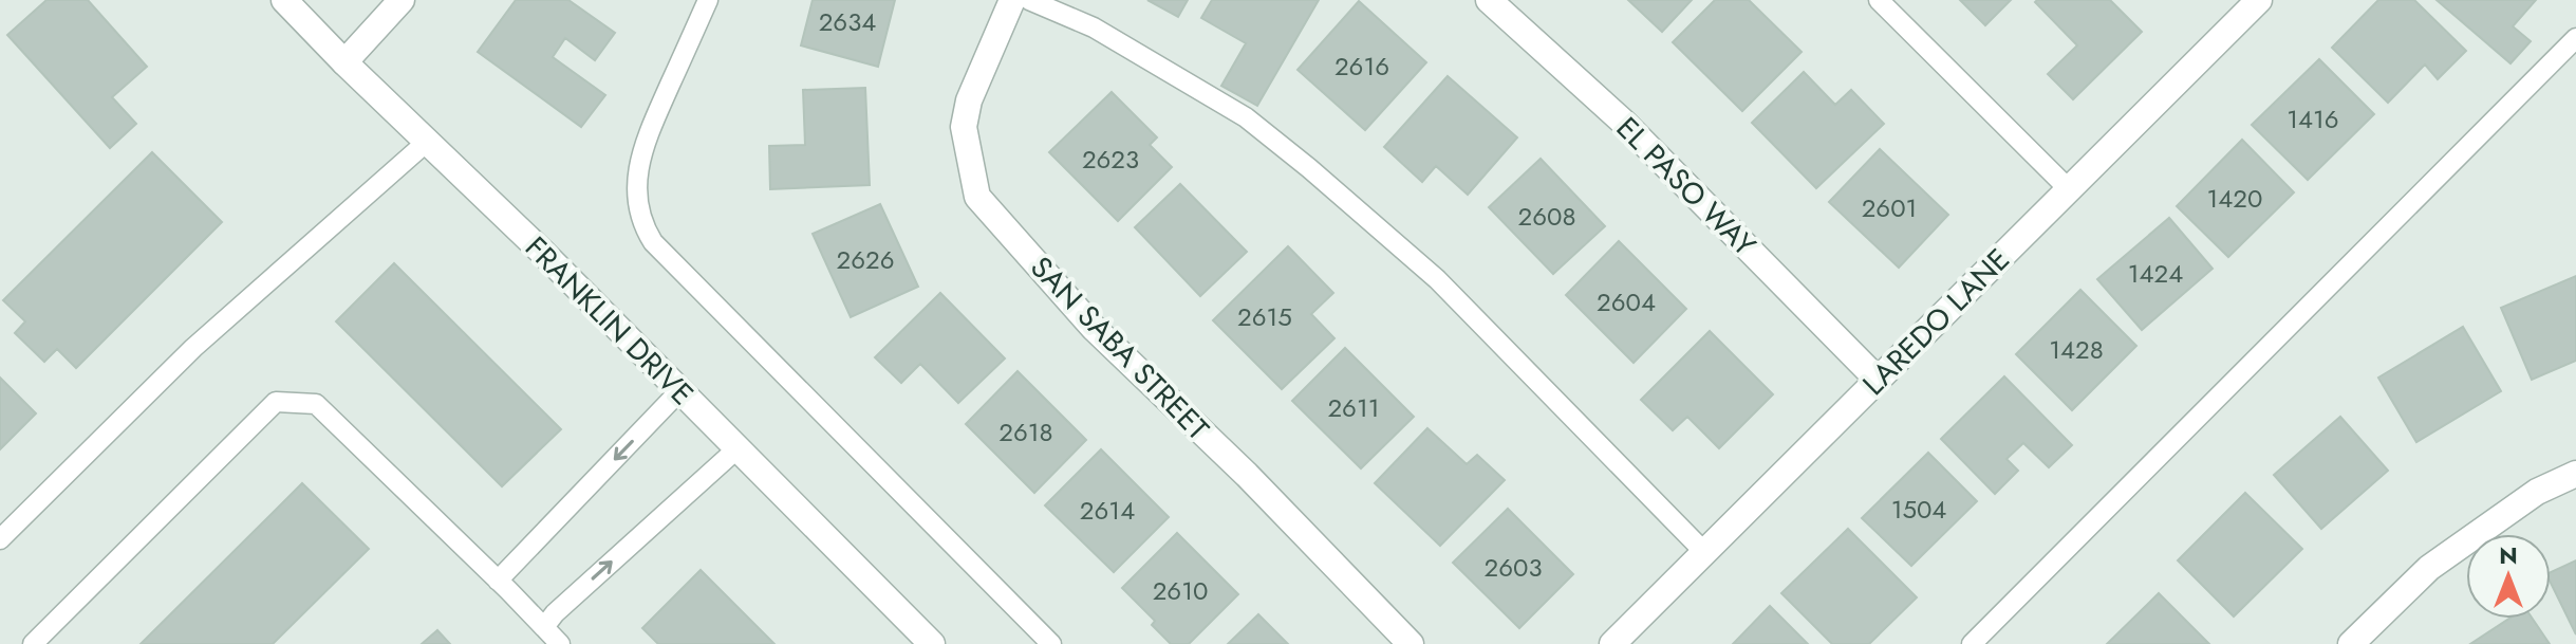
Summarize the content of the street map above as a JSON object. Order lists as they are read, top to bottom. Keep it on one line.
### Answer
{"streets":{"street":["EL PASO WAY","FRANKLIN DRIVE","LAREDO LANE","SAN SABA STREET"]},"crossings":[["EL PASO WAY","LAREDO LANE"]],"house_numbers":["2634","2616","1416","2623","1420","2601","2608","2626","1424","2604","2615","1428","2611","2618","1504","2614","2603","2610"],"north":"top"}
